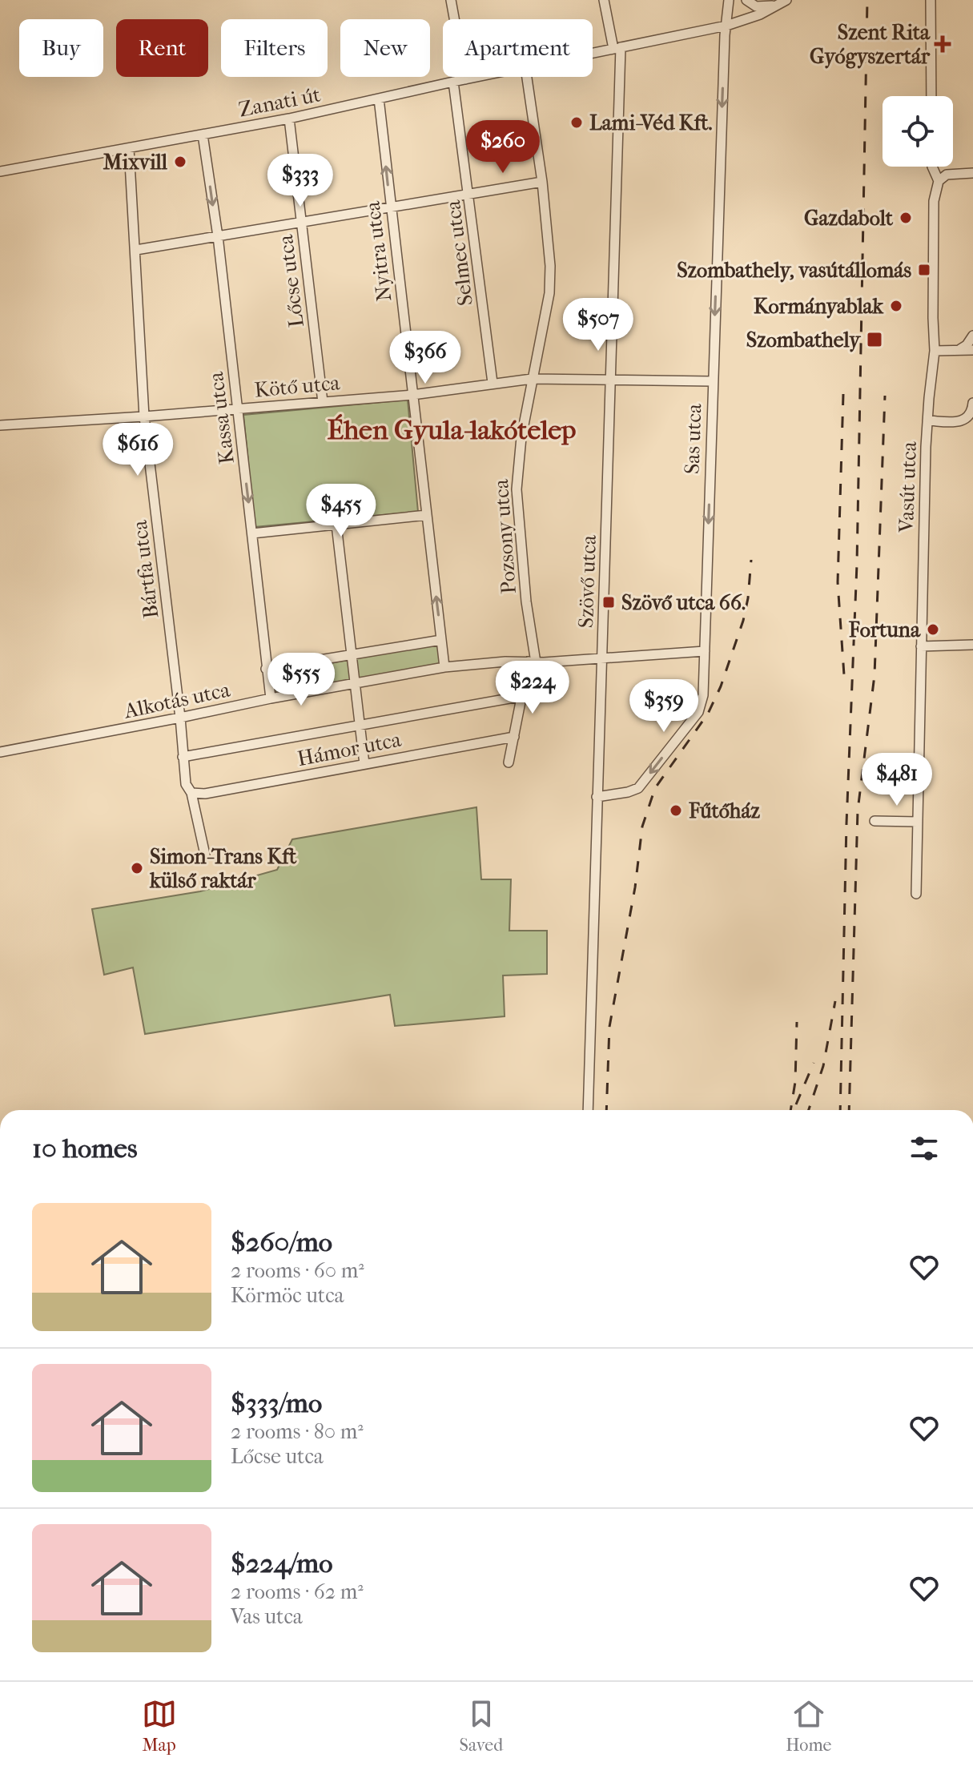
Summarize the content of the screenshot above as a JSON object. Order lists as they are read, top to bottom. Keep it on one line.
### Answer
{"streets":{"street":["Zanati út","Nyitra utca","Selmec utca","Lőcse utca","Kötő utca","Kassa utca","Sas utca","Vasút utca","Pozsony utca","Bártfa utca","Szövő utca","Alkotás utca","Hámor utca"]},"crossings":[["Zanati út","Nyitra utca"],["Zanati út","Selmec utca"],["Zanati út","Lőcse utca"],["Zanati út","Kassa utca"],["Zanati út","Sas utca"],["Zanati út","Bártfa utca"],["Zanati út","Szövő utca"],["Nyitra utca","Kötő utca"],["Nyitra utca","Alkotás utca"],["Selmec utca","Kötő utca"],["Lőcse utca","Kötő utca"],["Kötő utca","Kassa utca"],["Kötő utca","Sas utca"],["Kötő utca","Pozsony utca"],["Kötő utca","Bártfa utca"],["Kötő utca","Szövő utca"],["Kassa utca","Alkotás utca"],["Sas utca","Szövő utca"],["Sas utca","Alkotás utca"],["Pozsony utca","Alkotás utca"],["Pozsony utca","Hámor utca"],["Bártfa utca","Alkotás utca"],["Bártfa utca","Hámor utca"],["Szövő utca","Alkotás utca"]],"one_way":["Nyitra utca","Kassa utca","Sas utca"],"districts":["Éhen Gyula-lakótelep"],"places":{"health":["Szent Rita Gyógyszertár"],"other":["Lami-Véd Kft.","Mixvill","Gazdabolt","Kormányablak","Fortuna","Fűtőház","Simon-Trans Kft külső raktár"],"transit":["Szombathely, vasútállomás","Szombathely","Szövő utca 66."]},"page":{"chip":["Buy","Rent","Filters","New","Apartment"],"price":["$260","$333","$507","$366","$616","$455","$555","$224","$359","$481"],"heading":"10 homes","list":[{"name":"$260/mo","note":"2 rooms · 60 m² · Körmöc utca"},{"name":"$333/mo","note":"2 rooms · 80 m² · Lőcse utca"},{"name":"$224/mo","note":"2 rooms · 62 m² · Vas utca"}],"tabs":["Map","Saved","Home"]}}
